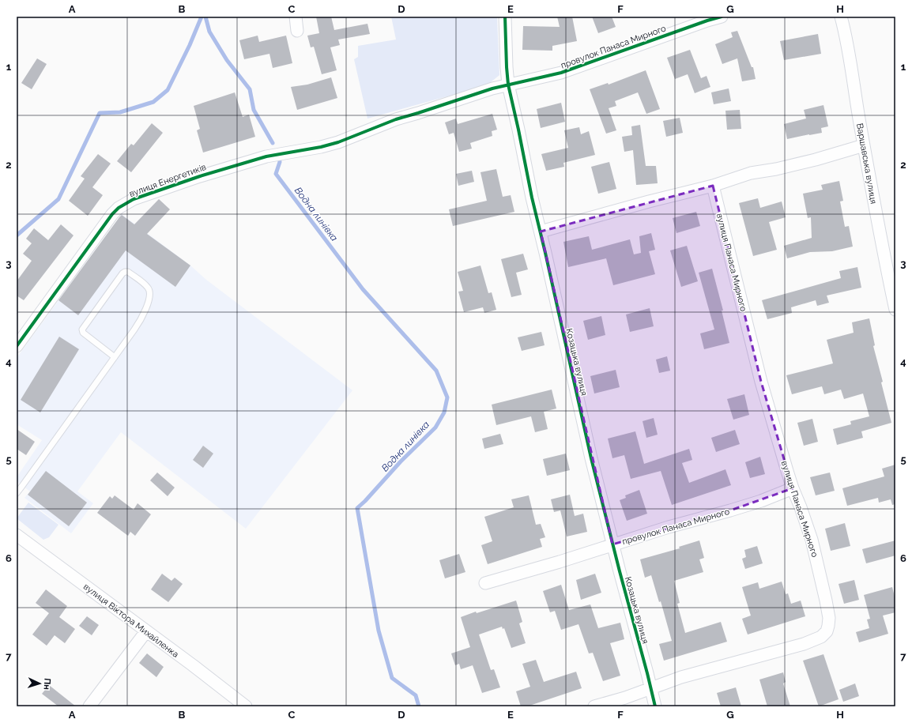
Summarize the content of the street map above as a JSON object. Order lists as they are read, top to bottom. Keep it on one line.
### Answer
{"streets":{"street":["провулок Панаса Мирного","Варшавська вулиця","вулиця Енергетиків","вулиця Панаса Мирного","Козацька вулиця","вулиця Віктора Михайленка"]},"crossings":[["провулок Панаса Мирного","вулиця Енергетиків"],["провулок Панаса Мирного","вулиця Панаса Мирного"],["провулок Панаса Мирного","Козацька вулиця"],["вулиця Панаса Мирного","Козацька вулиця"]],"water":["Водна линівка"],"north":"right","grid":{"columns":["A","B","C","D","E","F","G","H"],"rows":["1","2","3","4","5","6","7"]}}
